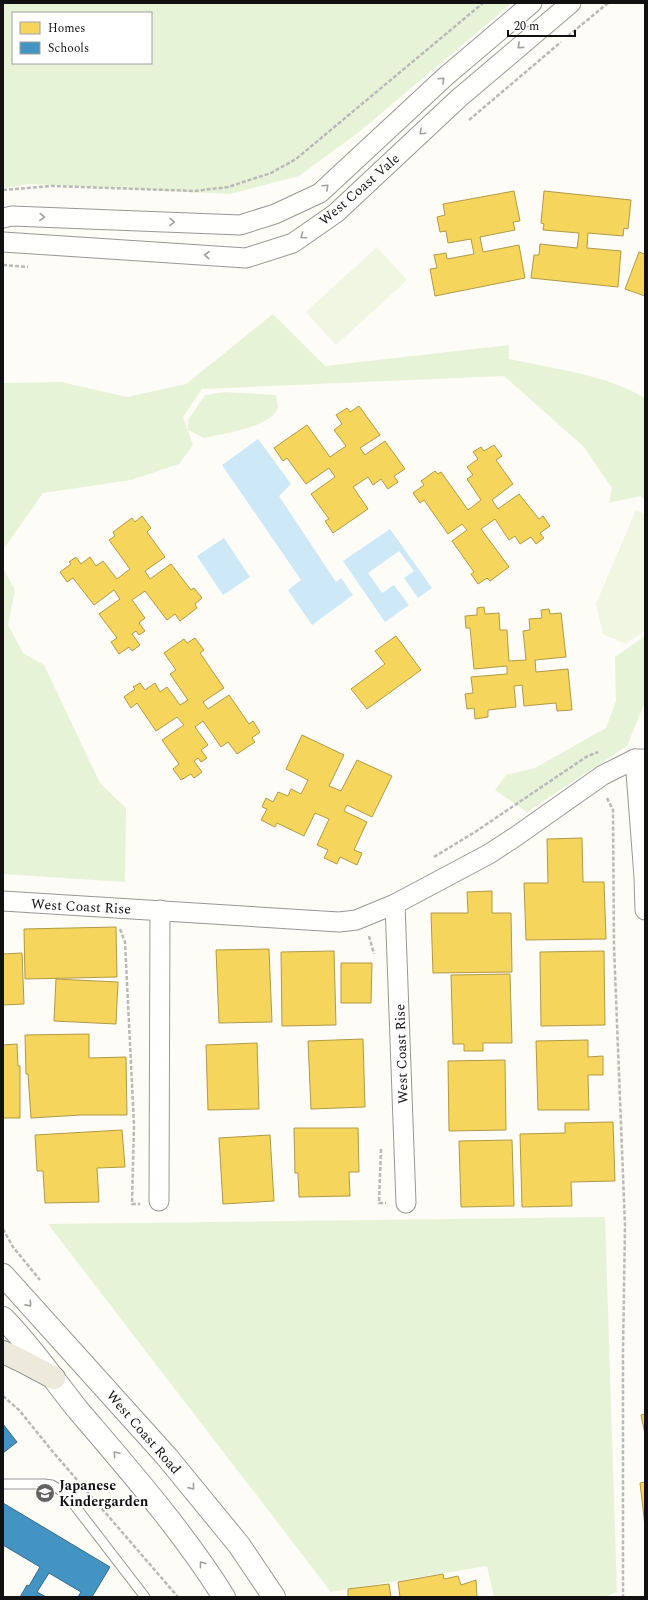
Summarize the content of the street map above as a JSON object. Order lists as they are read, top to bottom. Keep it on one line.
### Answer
{"streets":{"street":["West Coast Vale","West Coast Rise","West Coast Road"]},"places":{"school or university":["Japanese Kindergarden"]},"legend":["Homes","Schools"],"scale_bar":"20 m"}
